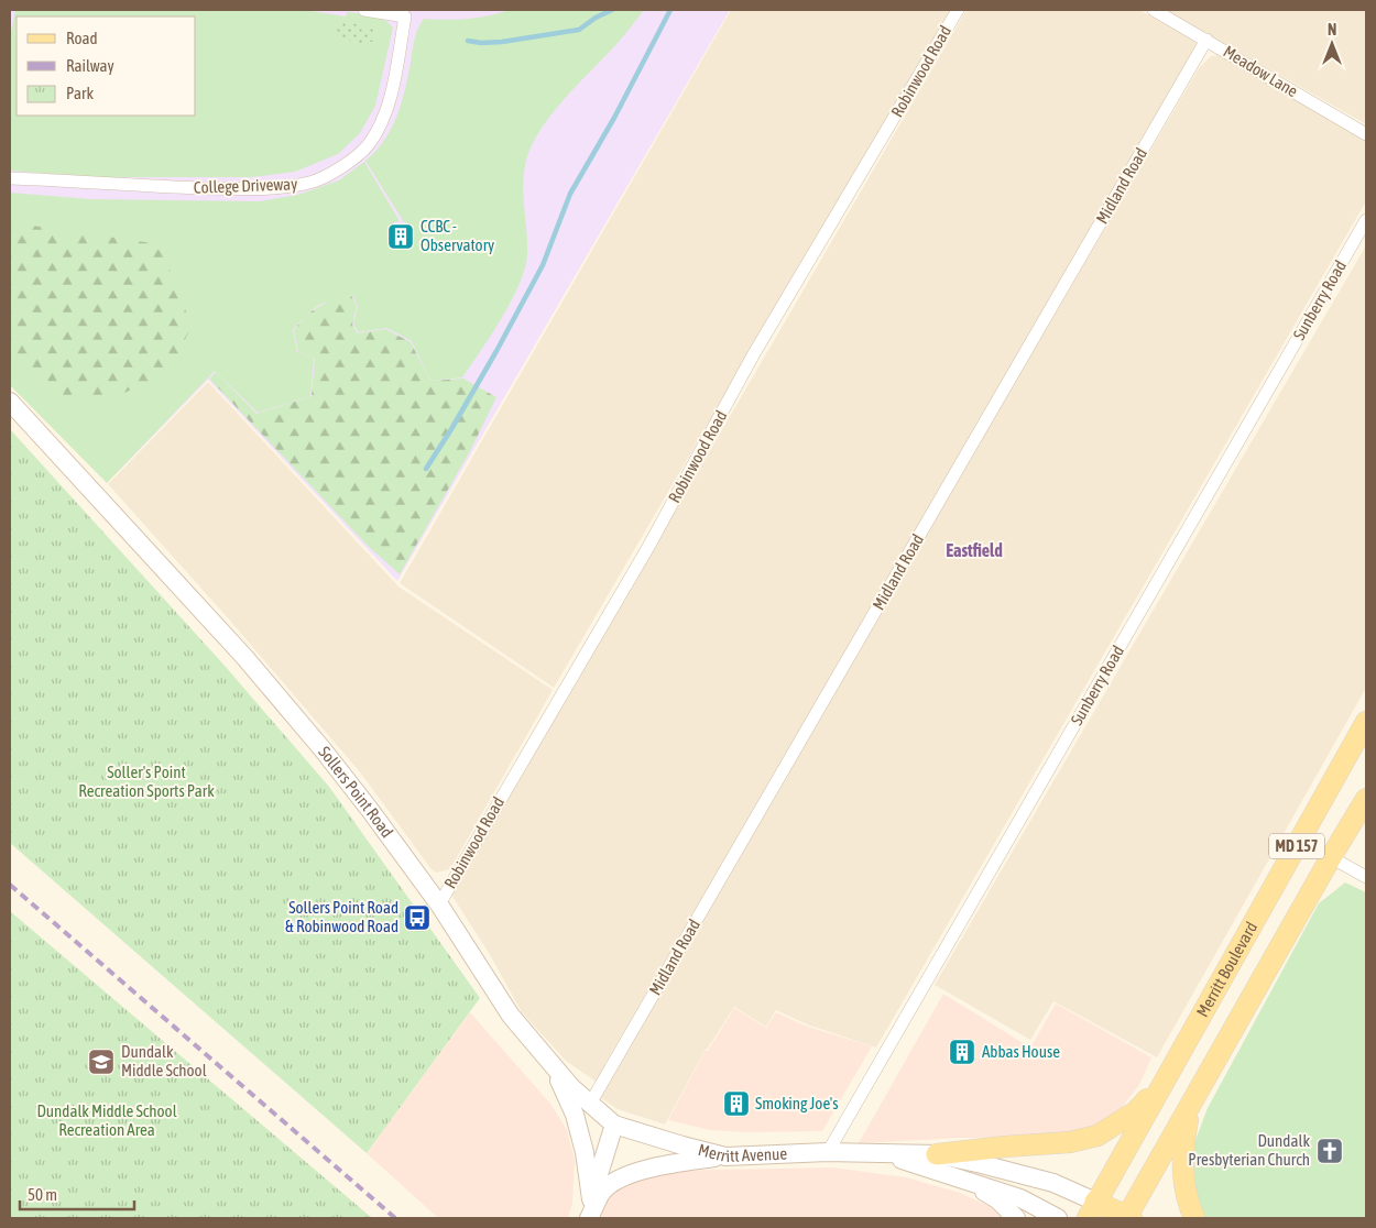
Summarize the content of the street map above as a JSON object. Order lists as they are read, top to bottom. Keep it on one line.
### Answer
{"streets":{"main road":["MD 157","Merritt Boulevard"],"street":["Robinwood Road","Meadow Lane","College Driveway","Midland Road","Sunberry Road","Sollers Point Road","Merritt Avenue"]},"crossings":[["Robinwood Road","Sollers Point Road"],["Meadow Lane","Midland Road"],["Midland Road","Sollers Point Road"],["Sunberry Road","Merritt Avenue"],["Sollers Point Road","Merritt Avenue"],["Merritt Boulevard","Merritt Avenue"]],"districts":["Eastfield"],"parks":["Soller's Point Recreation Sports Park","Dundalk Middle School Recreation Area"],"places":{"building":["CCBC - Observatory","Abbas House","Smoking Joe's"],"bus stop":["Sollers Point Road & Robinwood Road"],"school or university":["Dundalk Middle School"],"church":["Dundalk Presbyterian Church"]},"legend":["Road","Railway","Park"],"scale_bar":"50 m","north":"top"}
